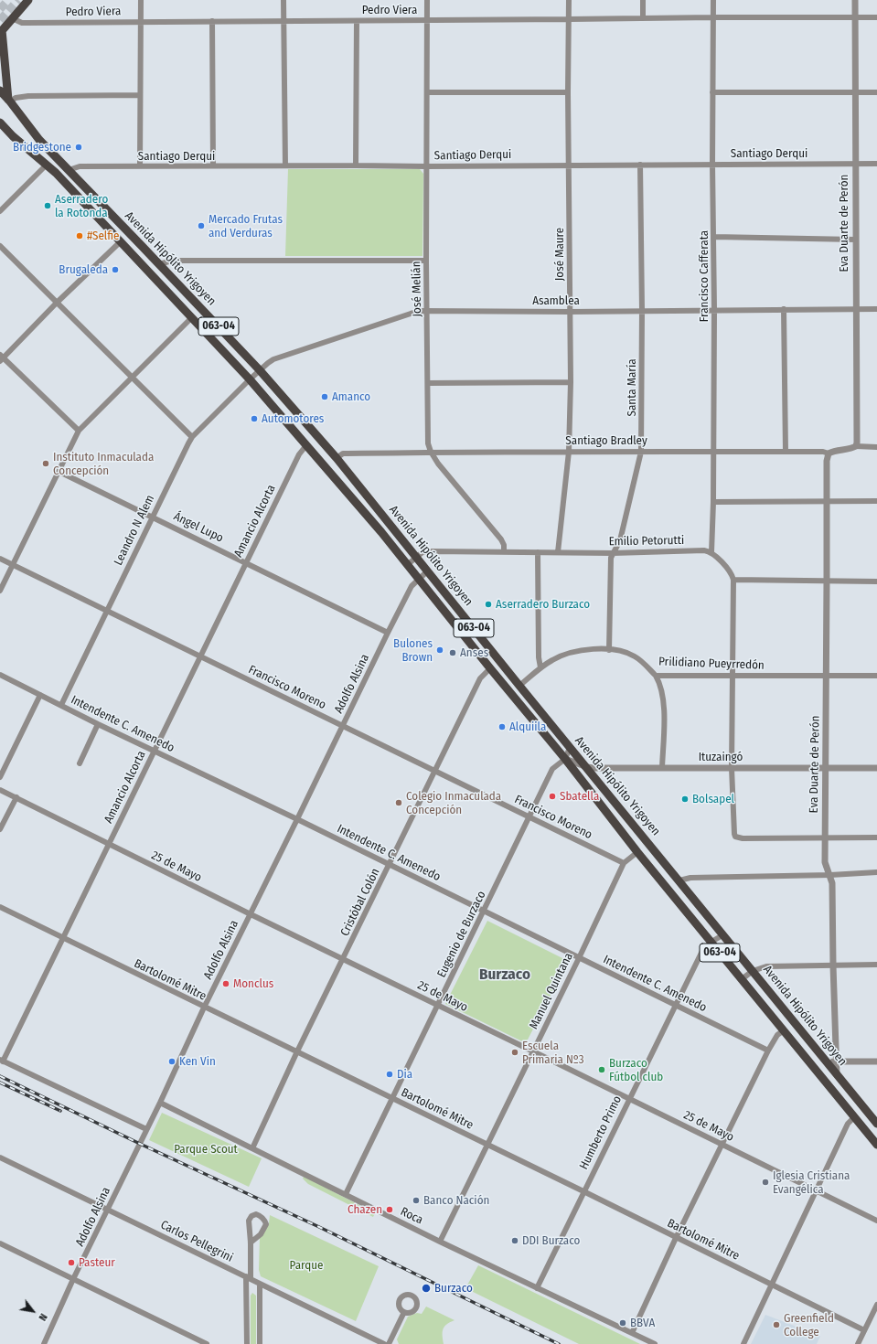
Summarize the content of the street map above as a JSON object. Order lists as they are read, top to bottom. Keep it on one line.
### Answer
{"streets":{"main road":["Avenida Hipólito Yrigoyen","063-04"],"street":["Pedro Viera","Santiago Derqui","Eva Duarte de Perón","José Maure","Francisco Cafferata","José Melián","Asamblea","Santa María","Santiago Bradley","Amancio Alcorta","Ángel Lupo","Leandro N Alem","Emilio Petorutti","Prilidiano Pueyrredón","Adolfo Alsina","Francisco Moreno","Intendente C. Amenedo","Ituzaingó","25 de Mayo","Cristóbal Colón","Eugenio de Burzaco","Bartolomé Mitre","Manuel Quintana","Humberto Primo","Roca","Carlos Pellegrini"]},"crossings":[["Pedro Viera","Eva Duarte de Perón"],["Pedro Viera","José Maure"],["Pedro Viera","Francisco Cafferata"],["Pedro Viera","José Melián"],["Santiago Derqui","Eva Duarte de Perón"],["Santiago Derqui","José Maure"],["Santiago Derqui","Avenida Hipólito Yrigoyen"],["Santiago Derqui","Francisco Cafferata"],["Santiago Derqui","José Melián"],["Santiago Derqui","Santa María"],["Eva Duarte de Perón","Avenida Hipólito Yrigoyen"],["Eva Duarte de Perón","Asamblea"],["Eva Duarte de Perón","Santiago Bradley"],["Eva Duarte de Perón","Prilidiano Pueyrredón"],["Eva Duarte de Perón","Ituzaingó"],["José Maure","Asamblea"],["José Maure","Santiago Bradley"],["José Maure","Emilio Petorutti"],["Avenida Hipólito Yrigoyen","Asamblea"],["Avenida Hipólito Yrigoyen","Santiago Bradley"],["Avenida Hipólito Yrigoyen","Amancio Alcorta"],["Avenida Hipólito Yrigoyen","Leandro N Alem"],["Avenida Hipólito Yrigoyen","Emilio Petorutti"],["Avenida Hipólito Yrigoyen","Prilidiano Pueyrredón"],["Avenida Hipólito Yrigoyen","Adolfo Alsina"],["Avenida Hipólito Yrigoyen","Ituzaingó"],["Avenida Hipólito Yrigoyen","Cristóbal Colón"],["Avenida Hipólito Yrigoyen","Eugenio de Burzaco"],["Avenida Hipólito Yrigoyen","Manuel Quintana"],["Avenida Hipólito Yrigoyen","Humberto Primo"],["Francisco Cafferata","Asamblea"],["Francisco Cafferata","Santiago Bradley"],["Francisco Cafferata","Emilio Petorutti"],["José Melián","Asamblea"],["José Melián","Santiago Bradley"],["José Melián","Emilio Petorutti"],["Asamblea","Santa María"],["Asamblea","Leandro N Alem"],["Santa María","Santiago Bradley"],["Santa María","Emilio Petorutti"],["Santa María","Prilidiano Pueyrredón"],["Amancio Alcorta","Ángel Lupo"],["Amancio Alcorta","Francisco Moreno"],["Amancio Alcorta","Intendente C. Amenedo"],["Amancio Alcorta","25 de Mayo"],["Amancio Alcorta","Bartolomé Mitre"],["Ángel Lupo","Leandro N Alem"],["Ángel Lupo","Adolfo Alsina"],["Leandro N Alem","Francisco Moreno"],["Leandro N Alem","Intendente C. Amenedo"],["Adolfo Alsina","Francisco Moreno"],["Adolfo Alsina","Intendente C. Amenedo"],["Adolfo Alsina","25 de Mayo"],["Adolfo Alsina","Bartolomé Mitre"],["Adolfo Alsina","Roca"],["Adolfo Alsina","Carlos Pellegrini"],["Francisco Moreno","Cristóbal Colón"],["Francisco Moreno","Eugenio de Burzaco"],["Francisco Moreno","Manuel Quintana"],["Intendente C. Amenedo","Cristóbal Colón"],["Intendente C. Amenedo","Eugenio de Burzaco"],["Intendente C. Amenedo","Manuel Quintana"],["Intendente C. Amenedo","Humberto Primo"],["Ituzaingó","Eugenio de Burzaco"],["25 de Mayo","Cristóbal Colón"],["25 de Mayo","Eugenio de Burzaco"],["25 de Mayo","Manuel Quintana"],["25 de Mayo","Humberto Primo"],["Cristóbal Colón","Bartolomé Mitre"],["Cristóbal Colón","Roca"],["Eugenio de Burzaco","Bartolomé Mitre"],["Eugenio de Burzaco","Roca"],["Bartolomé Mitre","Manuel Quintana"],["Bartolomé Mitre","Humberto Primo"],["Manuel Quintana","Roca"],["Humberto Primo","Roca"]],"districts":["Burzaco"],"parks":["Parque Scout","Parque"],"places":["Bridgestone","Aserradero la Rotonda","Mercado Frutas and Verduras","#Selfie","Brugaleda","Amanco","Automotores","Instituto Inmaculada Concepción","Aserradero Burzaco","Bulones Brown","Anses","Alquiila","Sbatella","Bolsapel","Colegio Inmaculada Concepción","Monclus","Escuela Primaria Nº3","Ken Vin","Burzaco Fútbol club","Dia","Iglesia Cristiana Evangélica","Banco Nación","Chazen","DDI Burzaco","Pasteur","Burzaco","BBVA","Greenfield College"],"north":"bottom right"}
